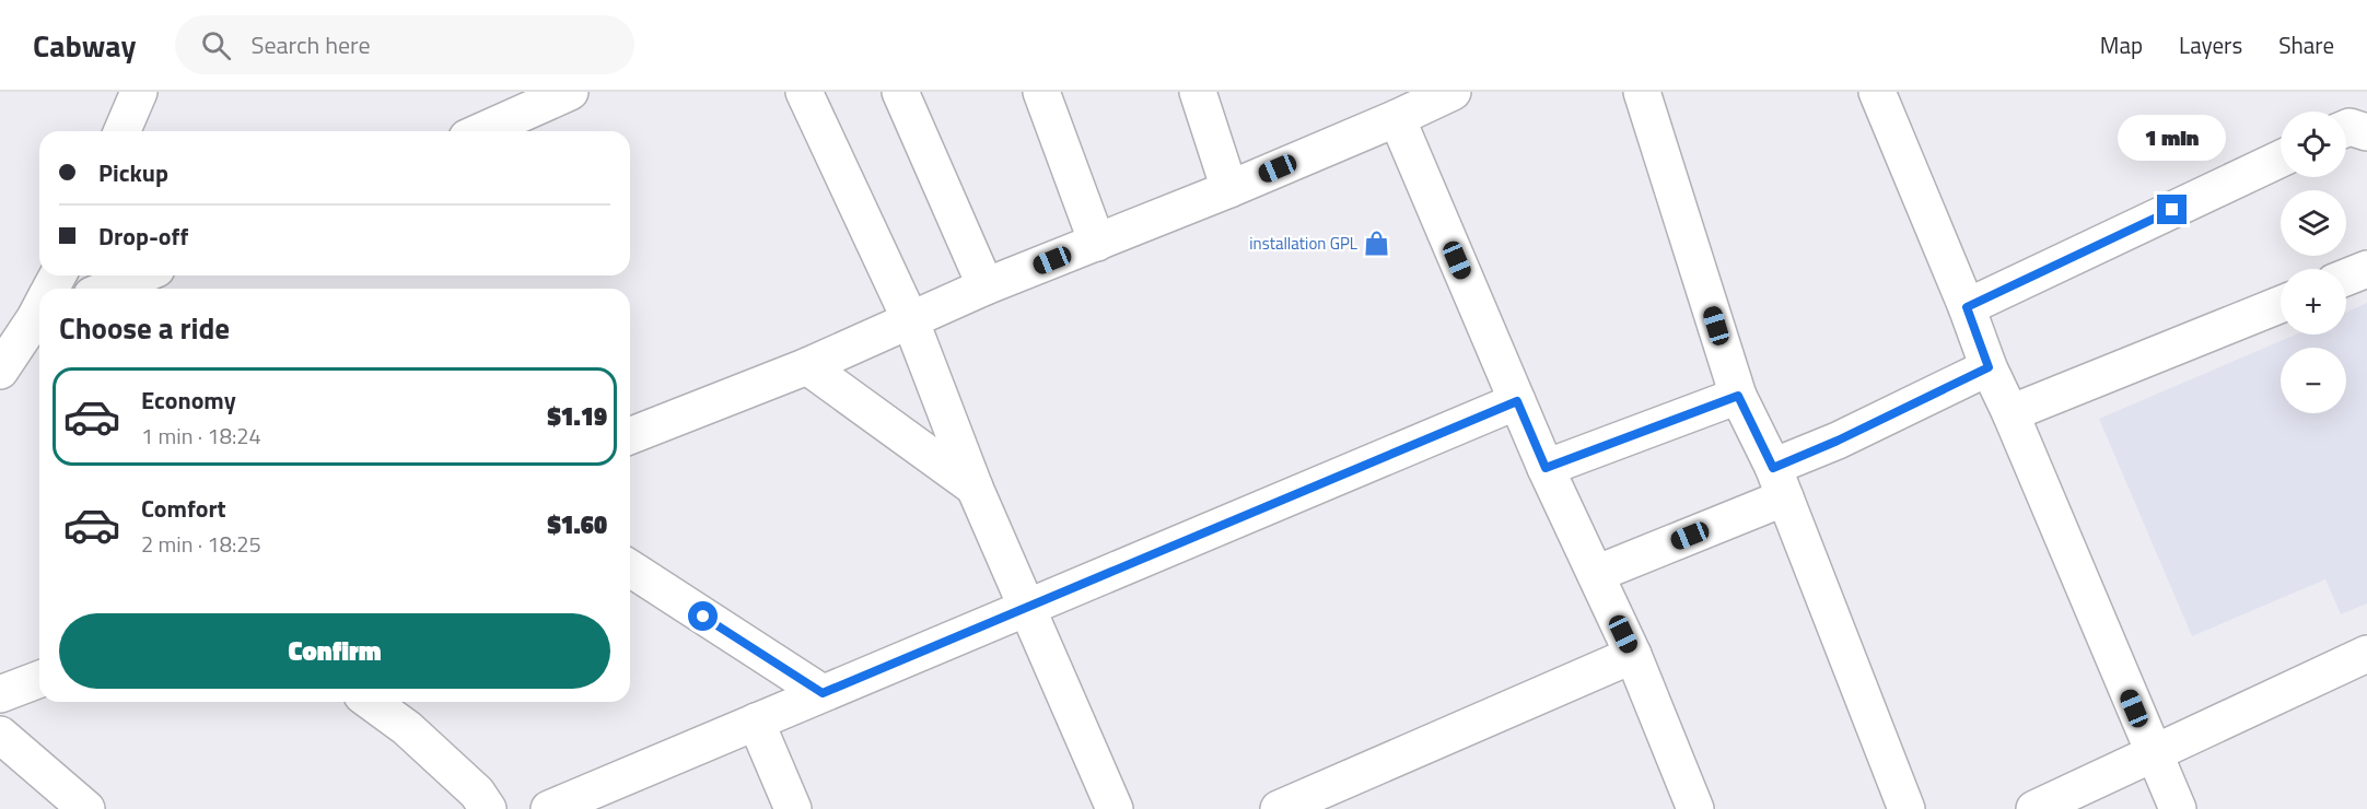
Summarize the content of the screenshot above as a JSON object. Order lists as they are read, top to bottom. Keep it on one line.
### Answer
{"places":{"shop":["installation GPL"]},"page":{"header":"Cabway","search":"Search here","nav":["Map","Layers","Share"],"map_buttons":["+","−"],"bubble":"1 min","banner":["Pickup","Drop-off"],"heading":"Choose a ride","list":[{"name":"Economy","note":"1 min · 18:24","value":"$1.19"},{"name":"Comfort","note":"2 min · 18:25","value":"$1.60"}],"buttons":"Confirm"}}
